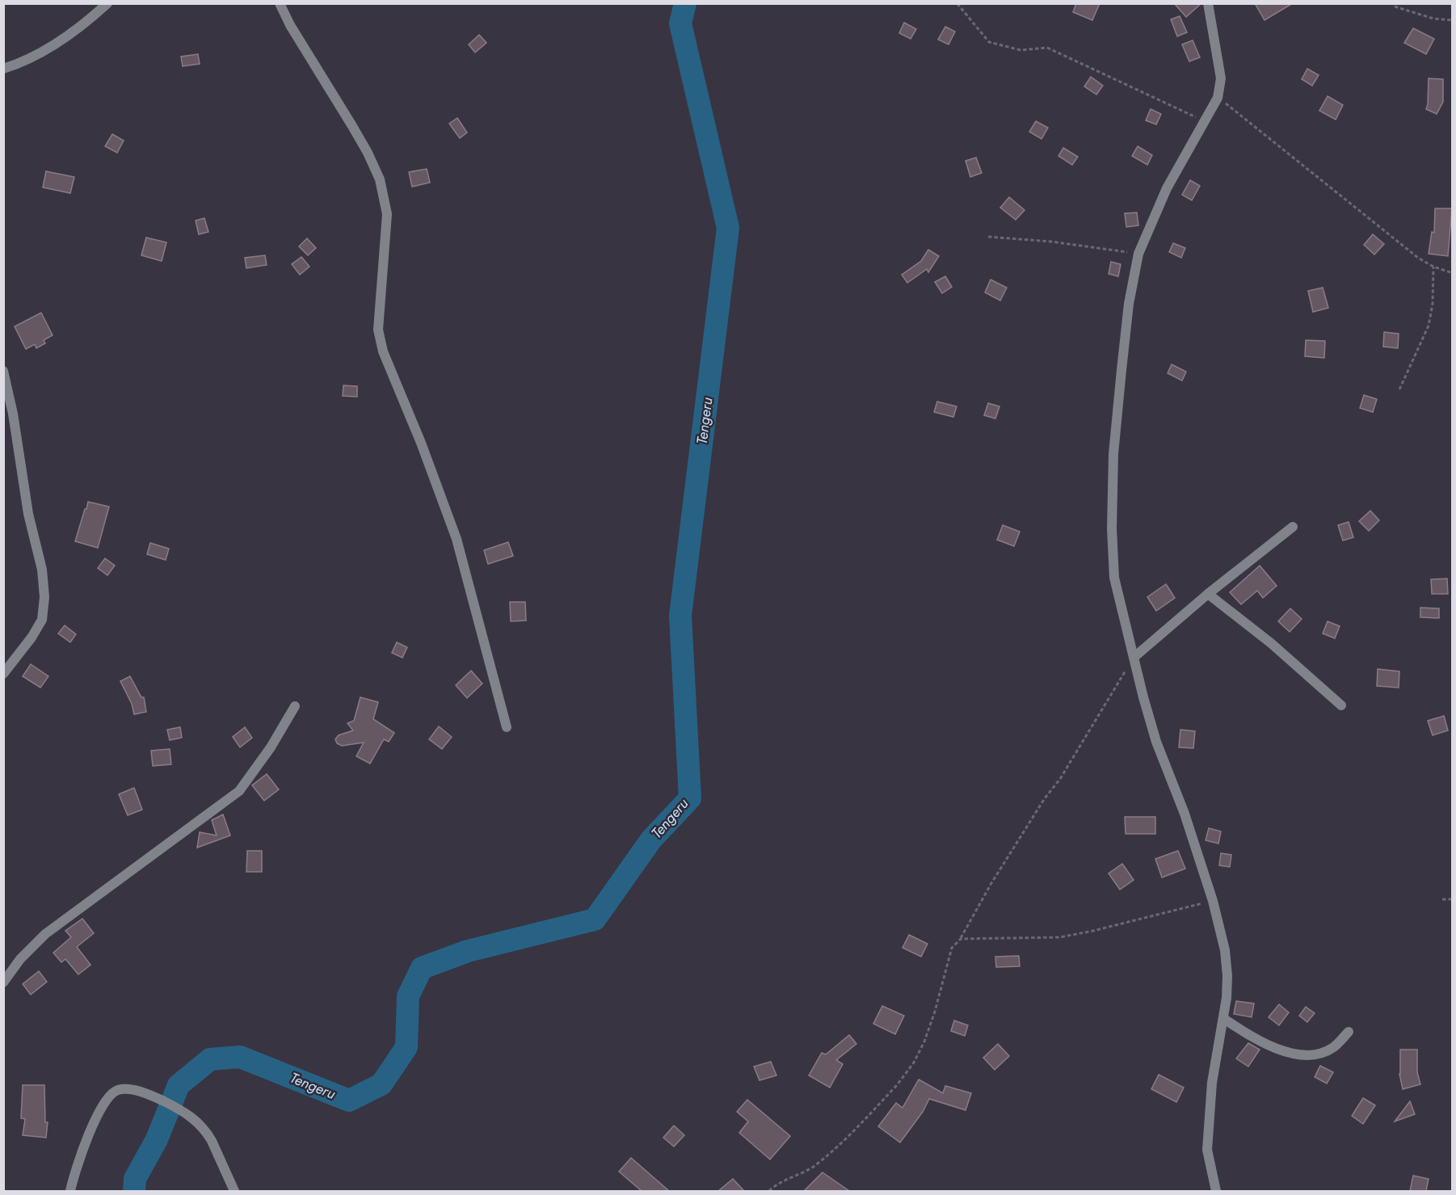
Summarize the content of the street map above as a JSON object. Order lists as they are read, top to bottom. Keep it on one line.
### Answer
{"water":["Tengeru"]}
